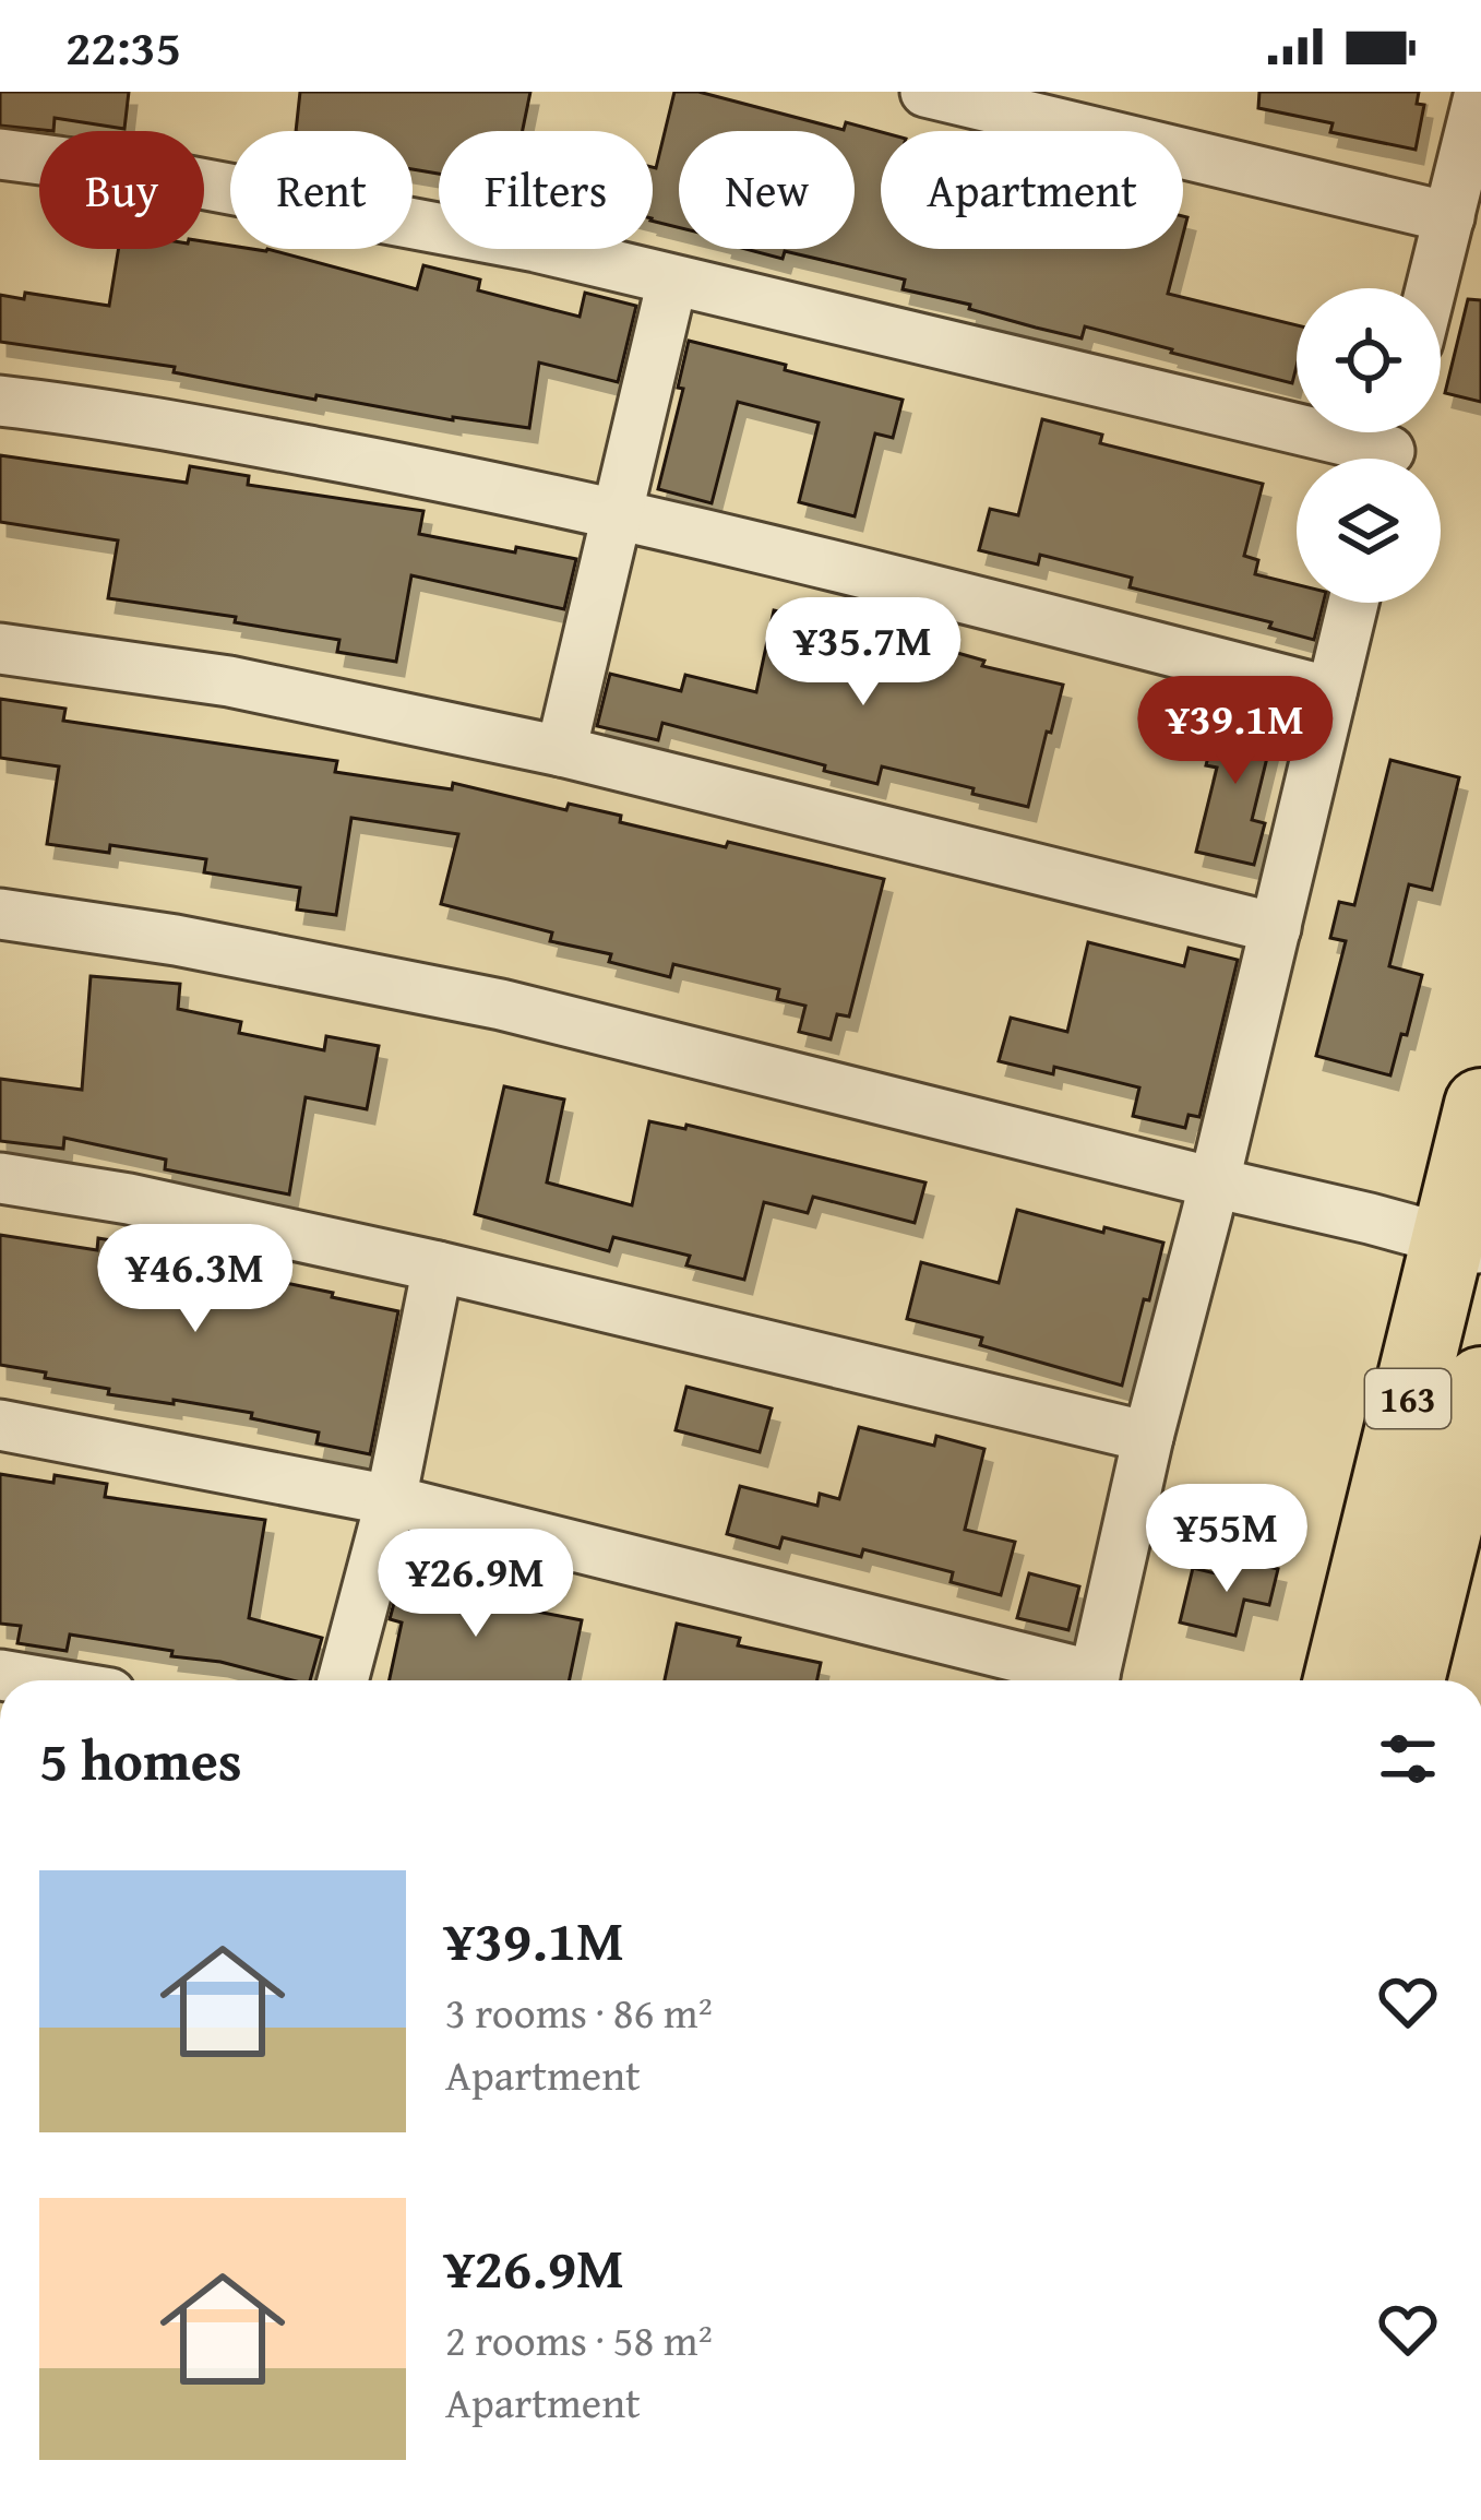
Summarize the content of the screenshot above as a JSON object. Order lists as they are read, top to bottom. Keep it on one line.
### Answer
{"streets":{"highway":["163"]},"page":{"status":"22:35","chip":["Buy","Rent","Filters","New","Apartment"],"price":["¥35.7M","¥39.1M","¥46.3M","¥55M","¥26.9M"],"heading":"5 homes","list":[{"name":"¥39.1M","note":"3 rooms · 86 m² · Apartment"},{"name":"¥26.9M","note":"2 rooms · 58 m² · Apartment"}]}}
